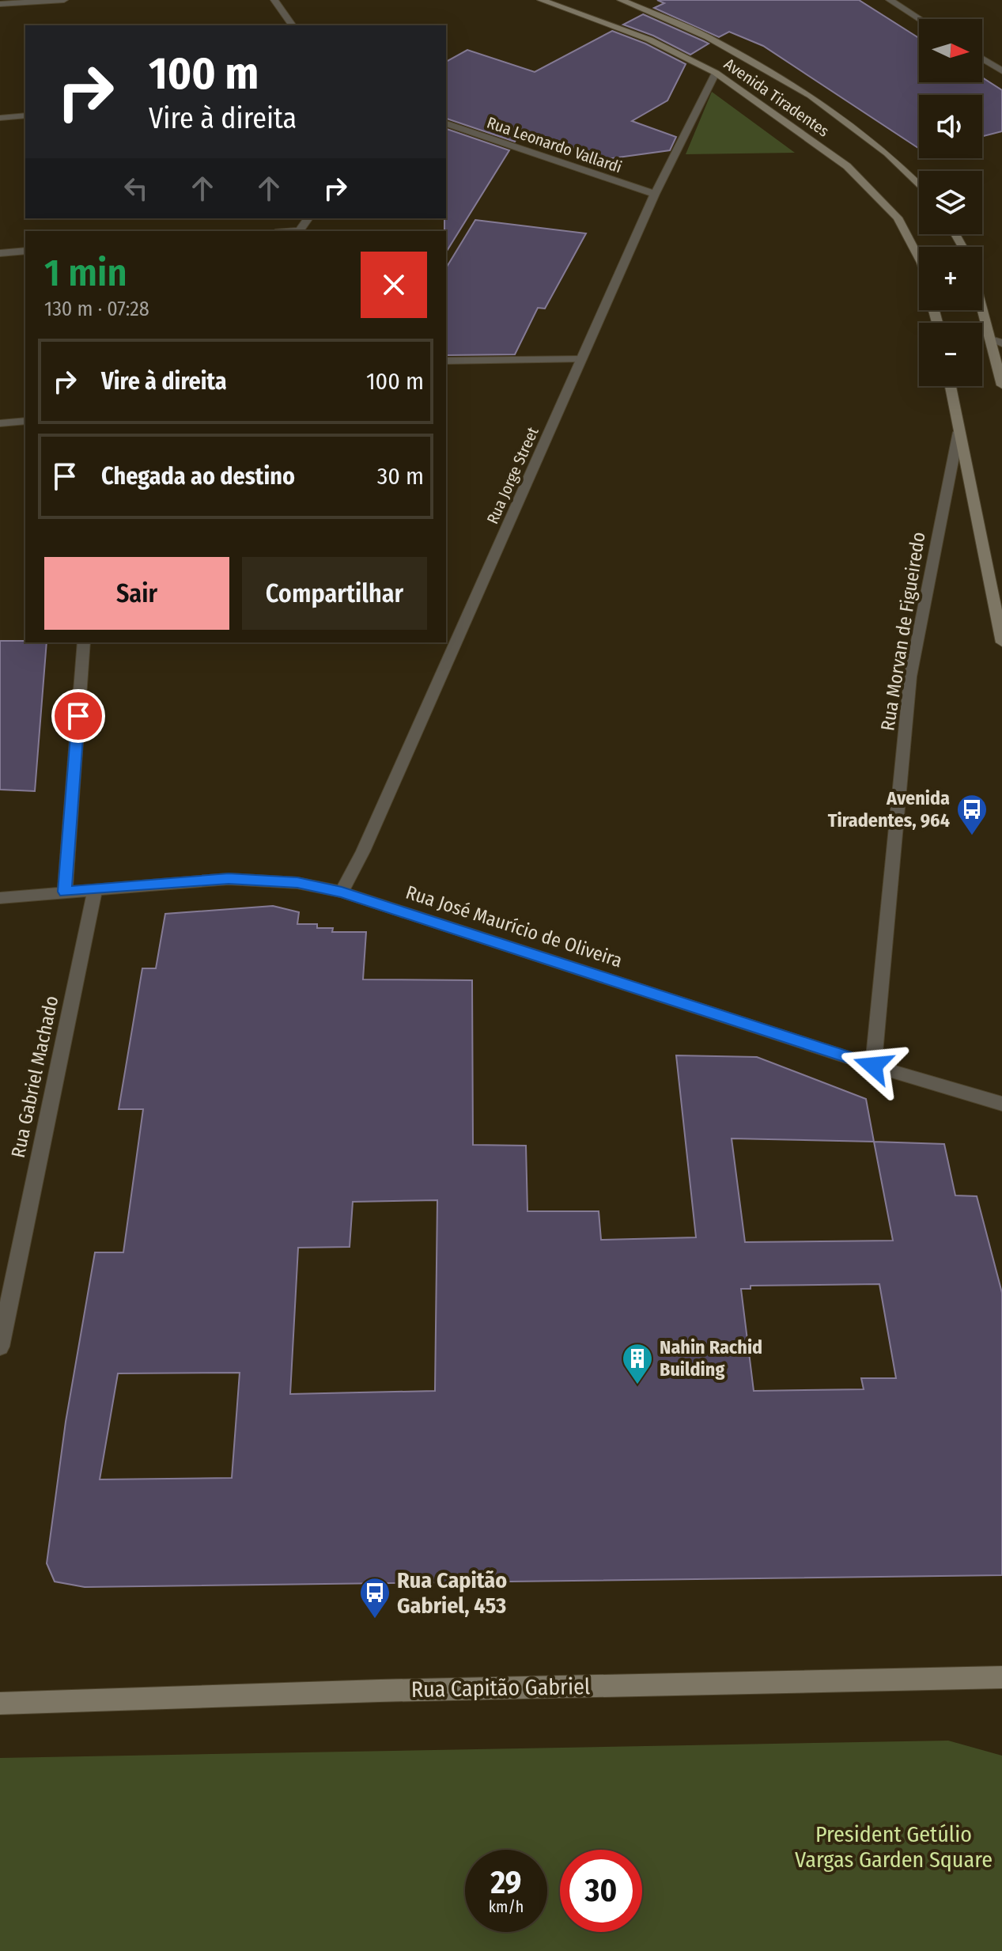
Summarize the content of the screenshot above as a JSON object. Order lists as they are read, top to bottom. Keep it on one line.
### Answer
{"streets":{"main road":["Avenida Tiradentes","Rua Capitão Gabriel"],"street":["Rua Leonardo Vallardi","Rua Jorge Street","Rua Morvan de Figueiredo","Rua José Maurício de Oliveira","Rua Gabriel Machado"]},"crossings":[["Avenida Tiradentes","Rua Jorge Street"],["Rua Leonardo Vallardi","Rua Jorge Street"],["Rua Jorge Street","Rua José Maurício de Oliveira"],["Rua Morvan de Figueiredo","Rua José Maurício de Oliveira"],["Rua José Maurício de Oliveira","Rua Gabriel Machado"]],"parks":["President Getúlio Vargas Garden Square"],"places":{"bus stop":["Avenida Tiradentes, 964","Rua Capitão Gabriel, 453"],"building":["Nahin Rachid Building"]},"north":"right","page":{"map_buttons":["+","−"],"turn":["100 m","Vire à direita"],"heading":["1 min","130 m · 07:28"],"list":[{"name":"Vire à direita","value":"100 m"},{"name":"Chegada ao destino","value":"30 m"}],"buttons":["Sair","Compartilhar"],"speed":"29 km/h","limit":"30"}}
